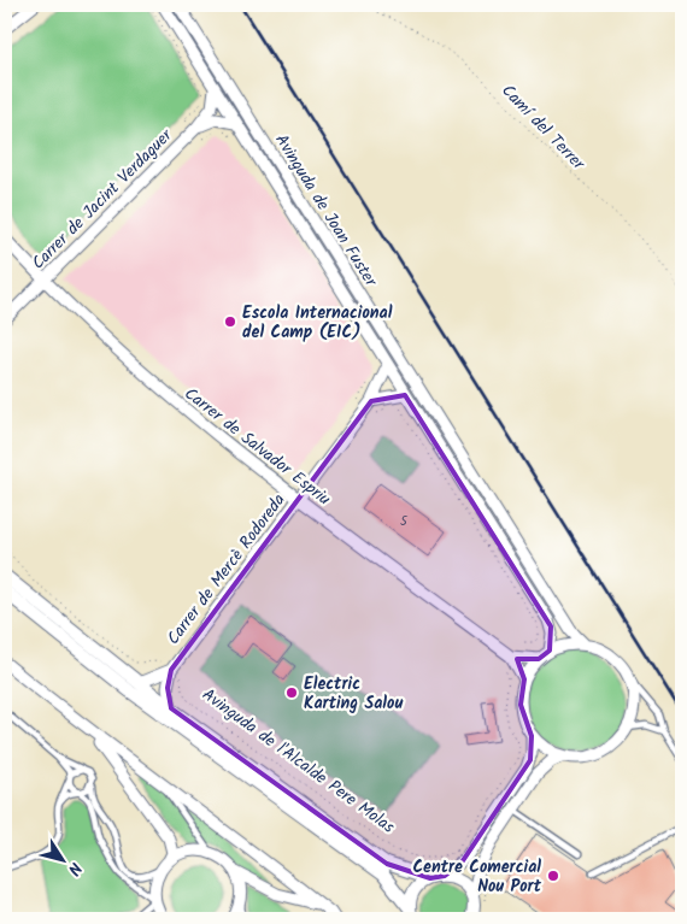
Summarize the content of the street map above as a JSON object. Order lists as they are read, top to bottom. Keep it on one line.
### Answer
{"streets":{"street":["Carrer de Jacint Verdaguer","Avinguda de Joan Fuster","Carrer de Salvador Espriu","Carrer de Mercè Rodoreda","Avinguda de l'Alcalde Pere Molas"],"path":["Camí del Terrer"]},"crossings":[["Carrer de Jacint Verdaguer","Avinguda de Joan Fuster"],["Carrer de Jacint Verdaguer","Carrer de Salvador Espriu"],["Avinguda de Joan Fuster","Carrer de Salvador Espriu"],["Avinguda de Joan Fuster","Carrer de Mercè Rodoreda"],["Carrer de Salvador Espriu","Carrer de Mercè Rodoreda"],["Carrer de Mercè Rodoreda","Avinguda de l'Alcalde Pere Molas"]],"places":["Escola Internacional del Camp (EIC)","Electric Karting Salou","Centre Comercial Nou Port"],"house_numbers":["5"],"north":"bottom right"}
